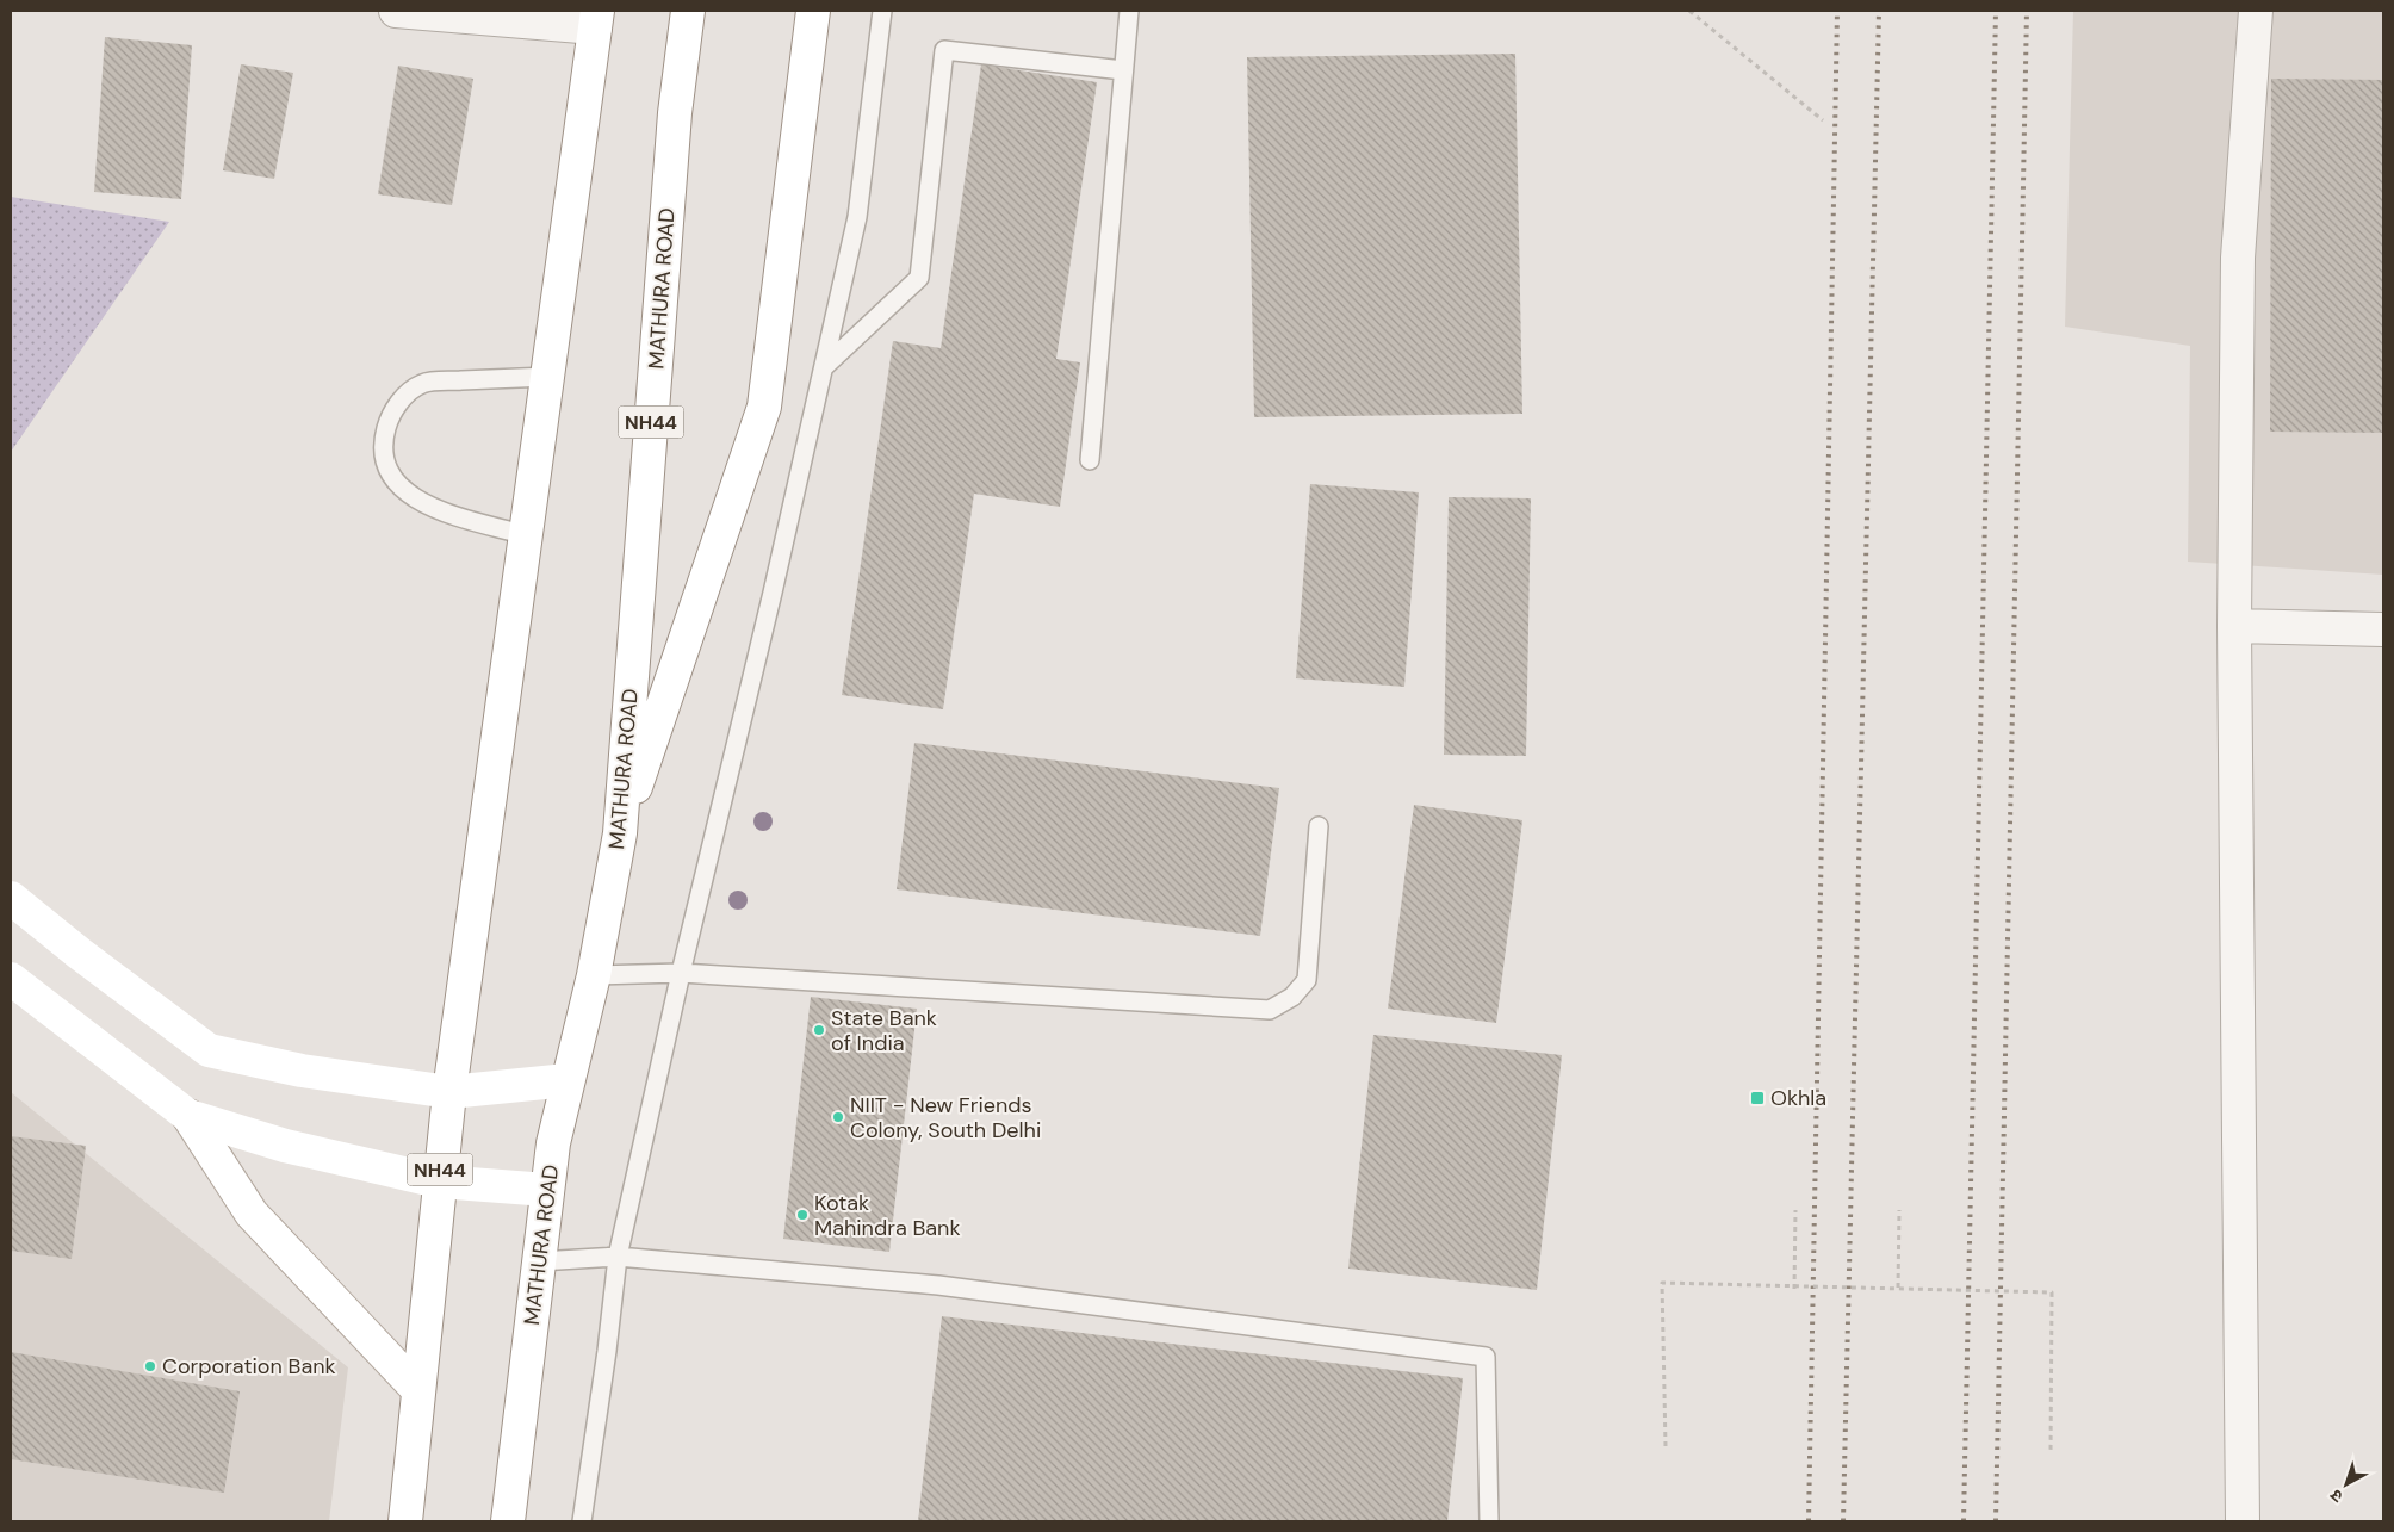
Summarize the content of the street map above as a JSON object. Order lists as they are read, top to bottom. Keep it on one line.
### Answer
{"streets":{"main road":["MATHURA ROAD","NH44"]},"places":{"other":["State Bank of India","NIIT - New Friends Colony, South Delhi","Kotak Mahindra Bank","Corporation Bank"],"transit":["Okhla"]},"north":"bottom left"}
